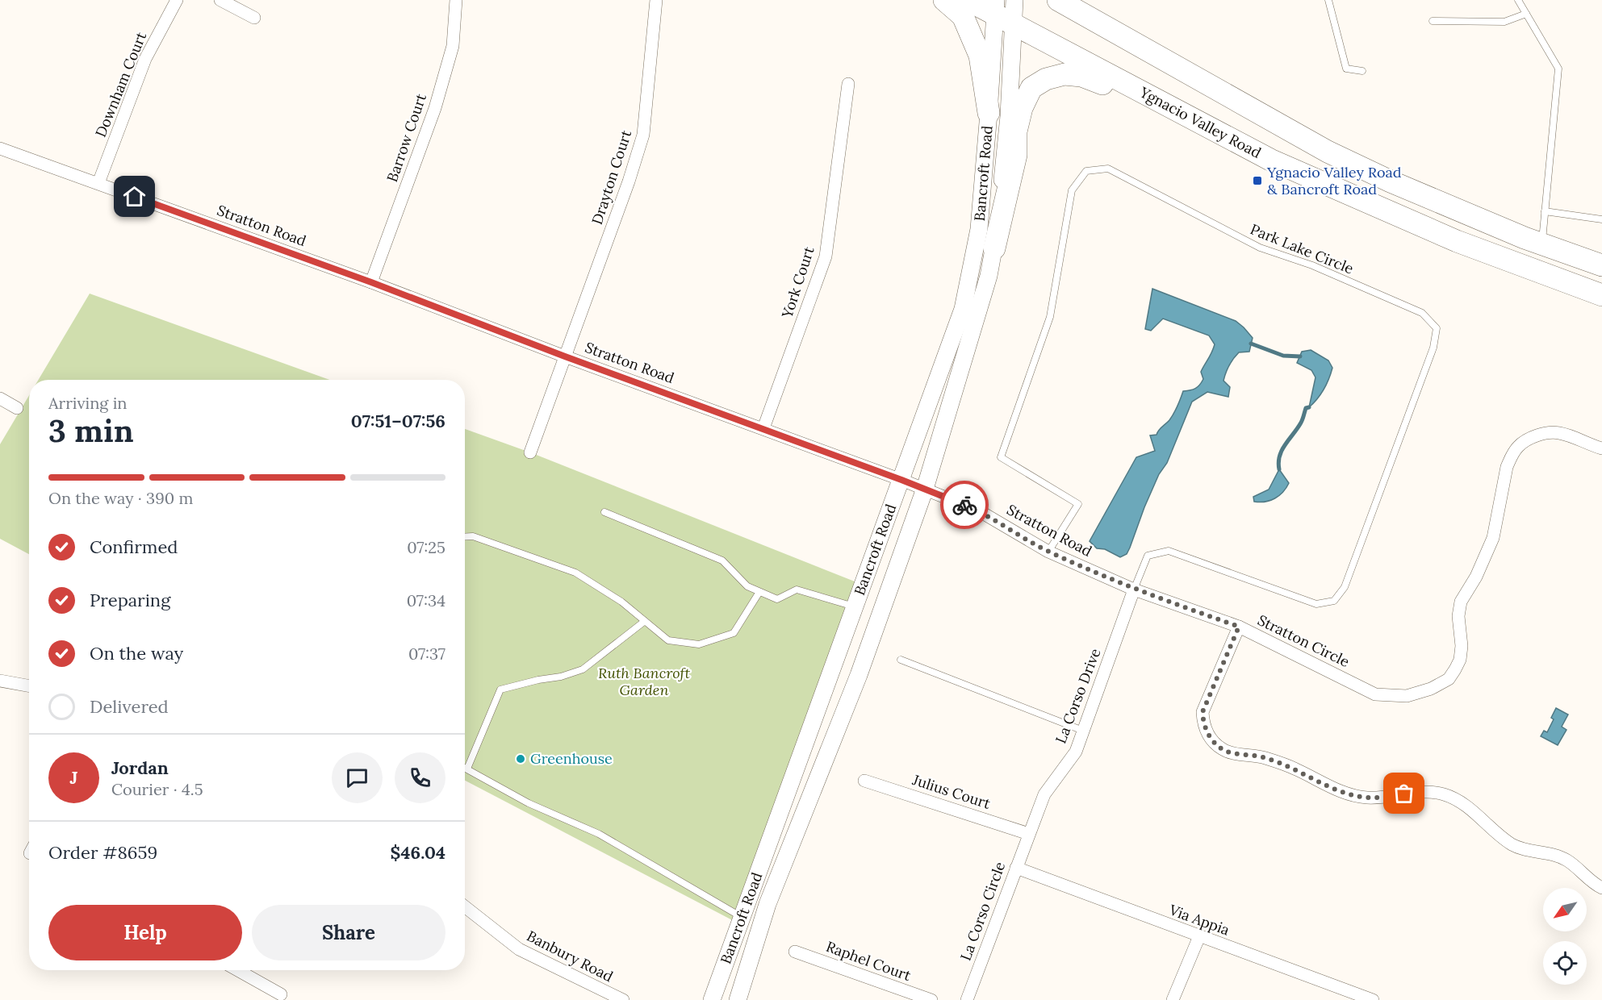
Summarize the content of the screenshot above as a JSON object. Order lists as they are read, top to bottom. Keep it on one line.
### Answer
{"streets":{"highway":["Ygnacio Valley Road"],"main road":["Bancroft Road"],"street":["Downham Court","Barrow Court","Drayton Court","Stratton Road","York Court","Stratton Circle","La Corso Drive","Julius Court","La Corso Circle","Via Appia","Banbury Road","Raphel Court"],"lane":["Park Lake Circle"]},"crossings":[["Downham Court","Stratton Road"],["Ygnacio Valley Road","Bancroft Road"],["Barrow Court","Stratton Road"],["Bancroft Road","Stratton Road"],["Drayton Court","Stratton Road"],["Stratton Road","Park Lake Circle"],["Stratton Road","York Court"],["Stratton Road","Stratton Circle"],["Stratton Road","La Corso Drive"],["Park Lake Circle","La Corso Drive"],["La Corso Drive","Julius Court"],["La Corso Drive","La Corso Circle"],["Julius Court","La Corso Circle"],["La Corso Circle","Via Appia"]],"parks":["Ruth Bancroft Garden"],"places":{"transit":["Ygnacio Valley Road & Bancroft Road"],"other":["Greenhouse"]},"north":"bottom left","page":{"heading":["3 min","Arriving in","07:51–07:56"],"panel":["Jordan","Courier · 4.5","Order #8659","$46.04"],"bar":"On the way · 390 m","list":[["Confirmed","07:25"],["Preparing","07:34"],["On the way","07:37"],"Delivered"],"round":"J","buttons":["Help","Share"]}}
